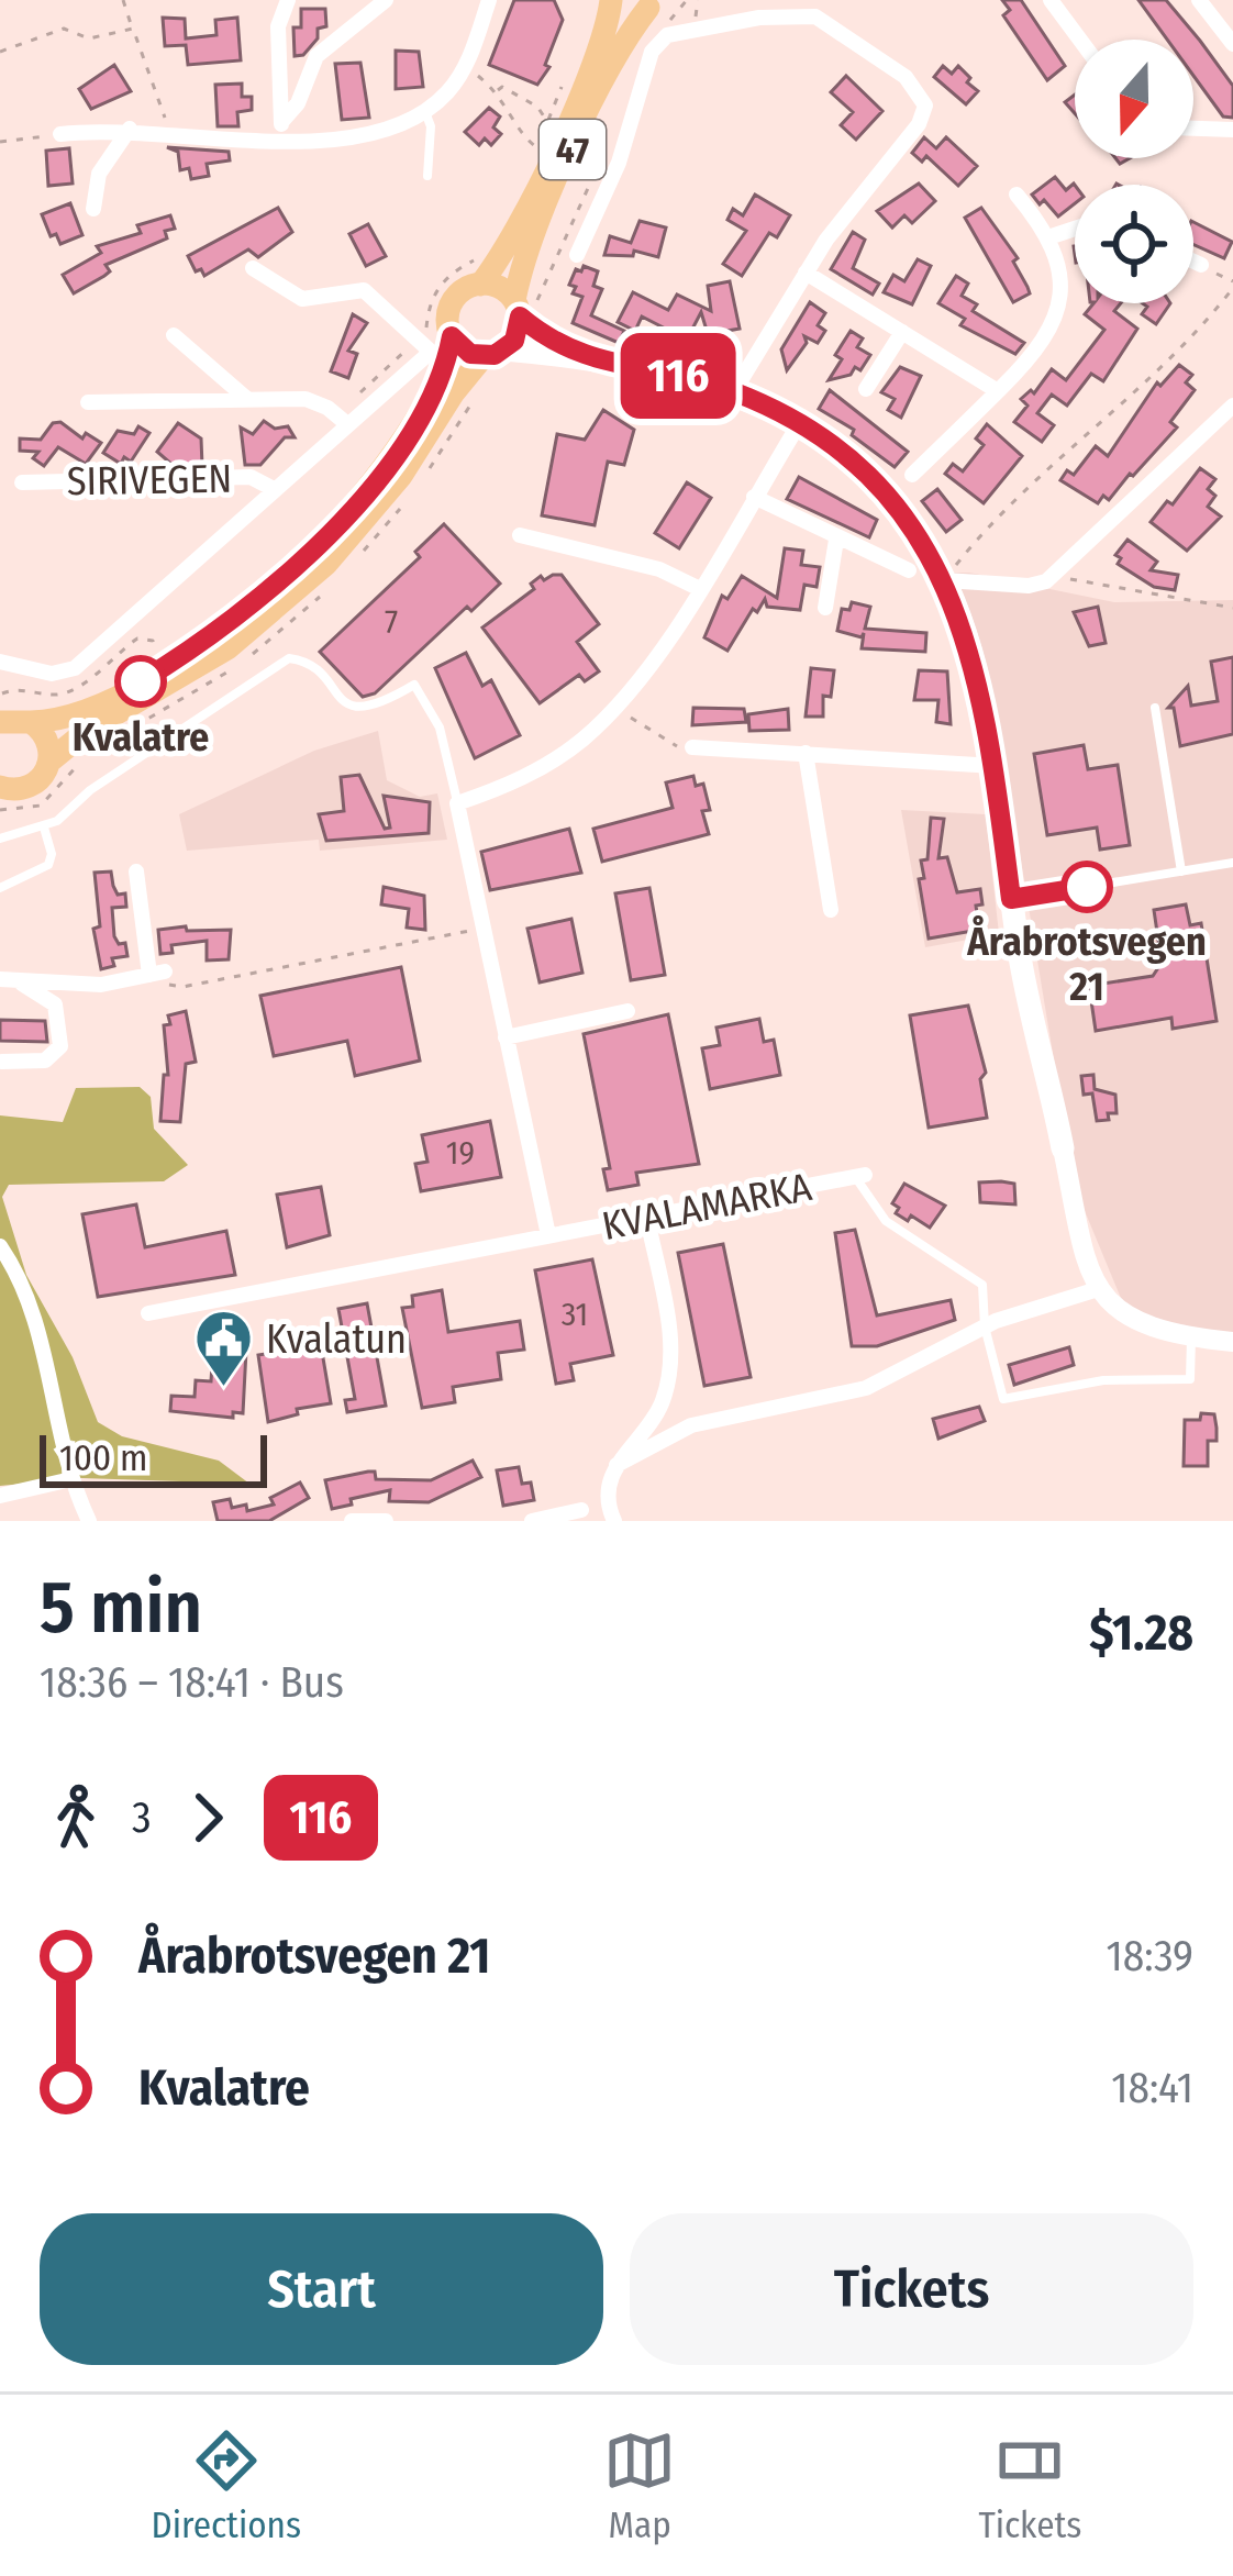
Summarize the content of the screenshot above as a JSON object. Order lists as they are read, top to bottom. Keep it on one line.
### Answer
{"streets":{"main road":["47"],"street":["SIRIVEGEN","KVALAMARKA"]},"places":{"other":["Kvalatre","Årabrotsvegen 21"],"public building":["Kvalatun"]},"lines":["bus line 116"],"house_numbers":["7","19","31"],"scale_bar":"100 m","north":"bottom","page":{"on_map":"116","scale":"100 m","heading":["5 min","18:36 – 18:41 · Bus","$1.28"],"legs":["3","116"],"list":[{"name":"Årabrotsvegen 21","value":"18:39"},{"name":"Kvalatre","value":"18:41"}],"buttons":["Start","Tickets"],"tabs":["Directions","Map","Tickets"]}}
